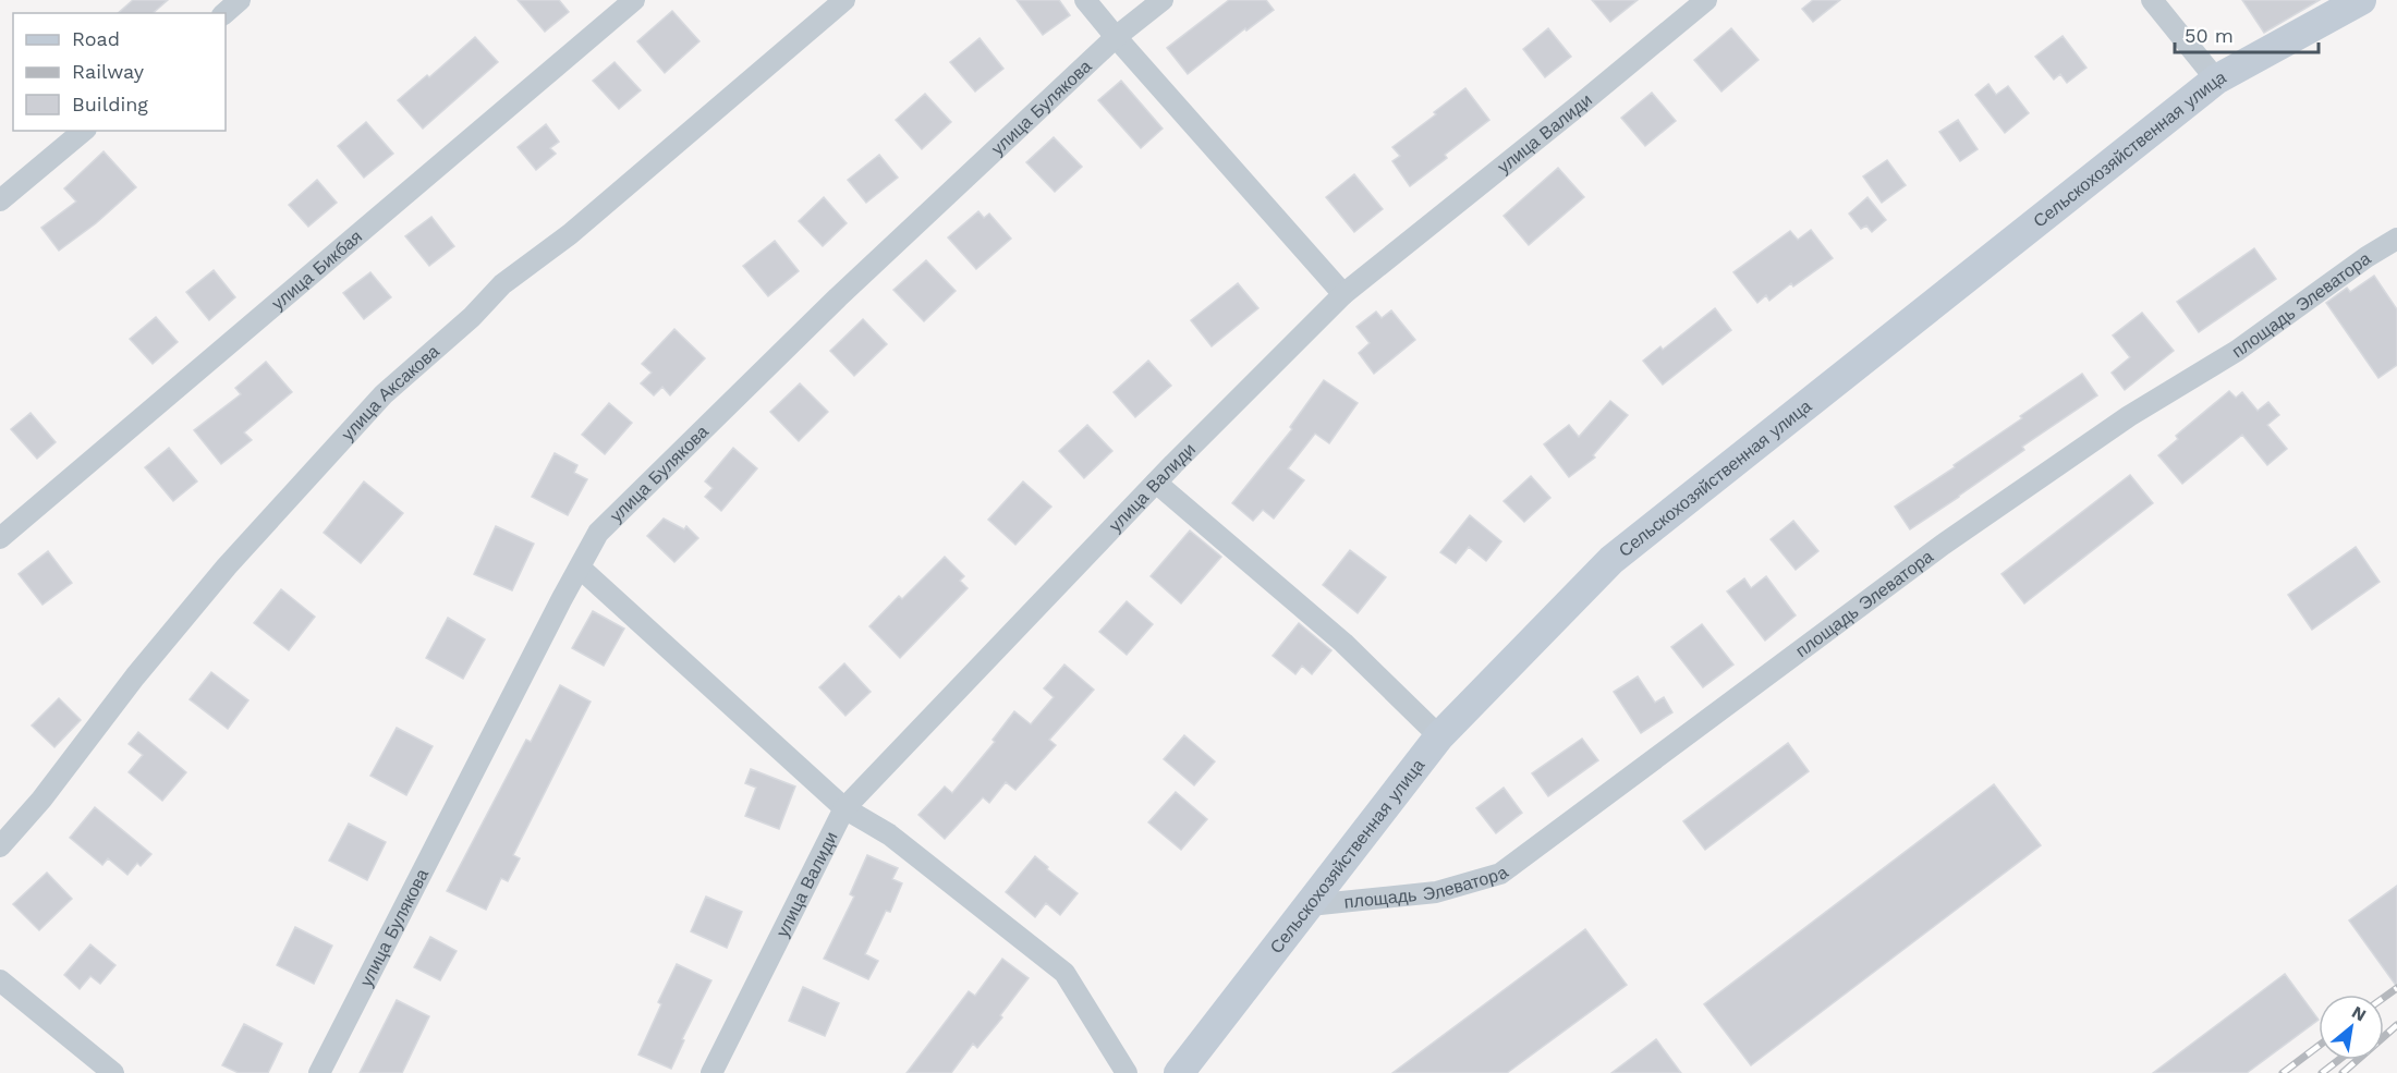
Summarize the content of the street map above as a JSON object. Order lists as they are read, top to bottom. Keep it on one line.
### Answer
{"streets":{"main road":["Сельскохозяйственная улица"],"street":["улица Булякова","улица Валиди","улица Бикбая","площадь Элеватора","улица Аксакова"]},"crossings":[["Сельскохозяйственная улица","площадь Элеватора"]],"legend":["Road","Railway","Building"],"scale_bar":"50 m","north":"top right"}
